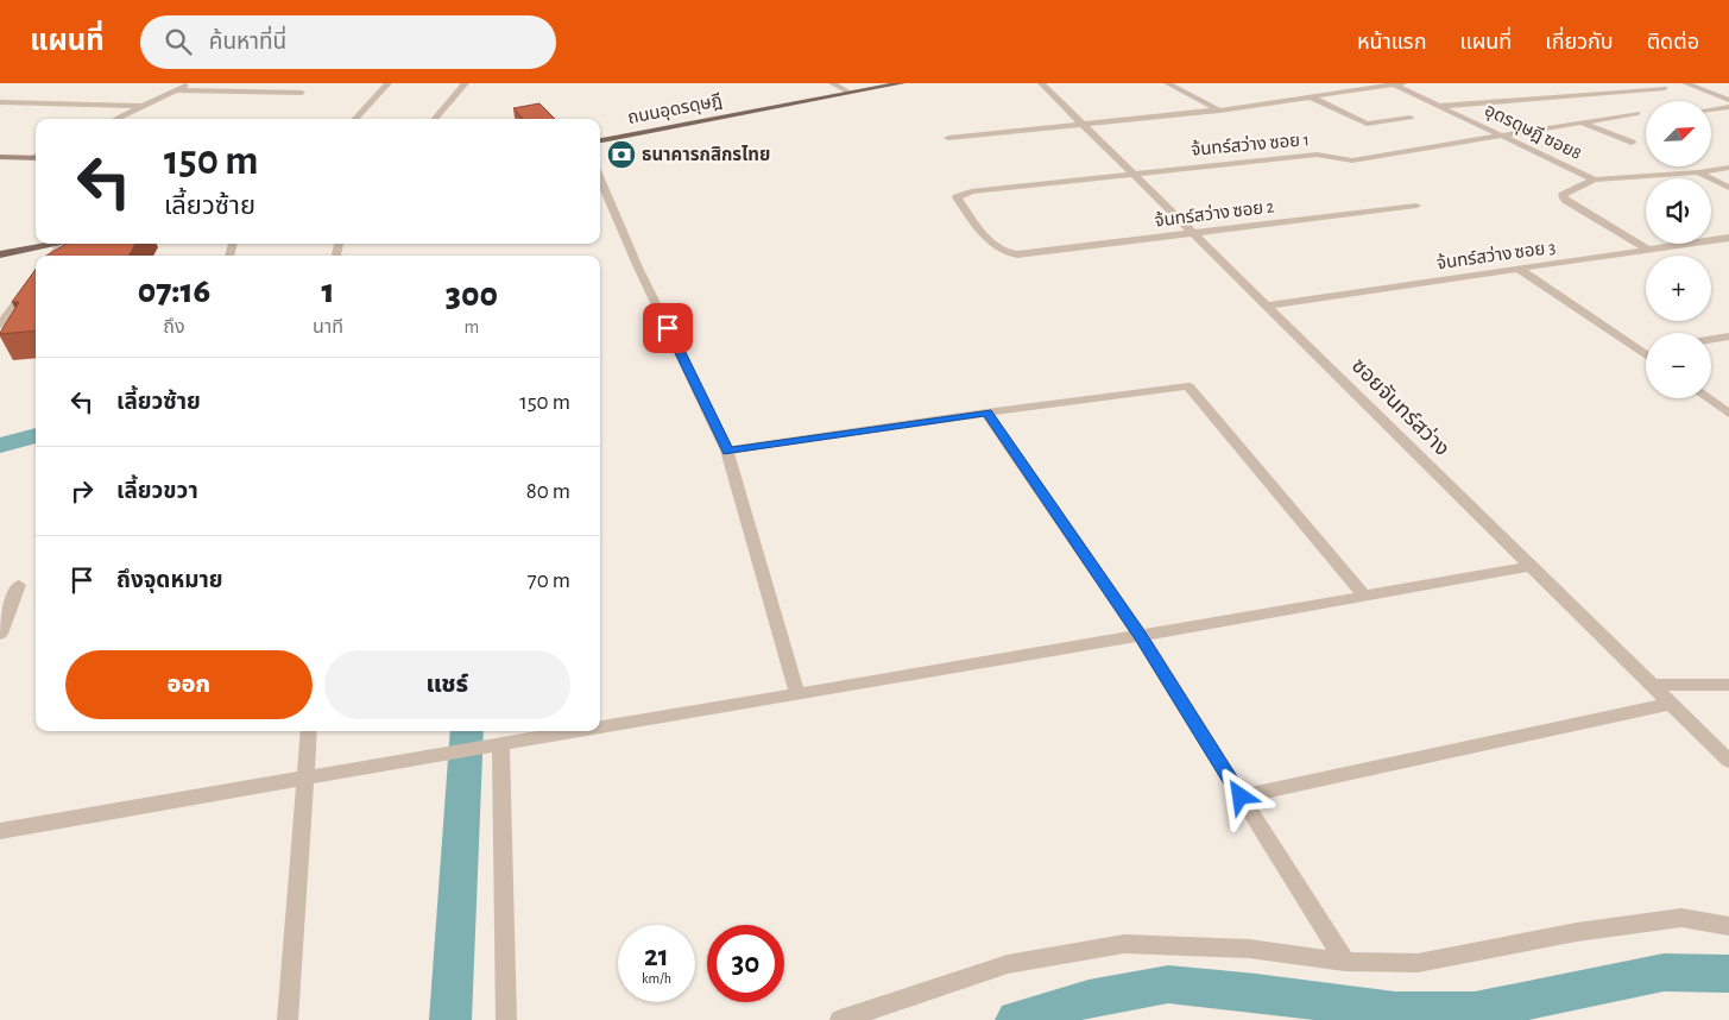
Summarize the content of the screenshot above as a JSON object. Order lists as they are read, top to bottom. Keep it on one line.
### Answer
{"streets":{"main road":["ถนนอุดรดุษฎี"],"street":["อุดรดุษฎี ซอย8","จ้นทร์สว่าง ซอย 1","จ้นทร์สว่าง ซอย 2","จ้นทร์สว่าง ซอย 3","ซอยจันทร์สว่าง"]},"crossings":[["อุดรดุษฎี ซอย8","จ้นทร์สว่าง ซอย 1"],["จ้นทร์สว่าง ซอย 1","จ้นทร์สว่าง ซอย 2"],["จ้นทร์สว่าง ซอย 1","ซอยจันทร์สว่าง"],["จ้นทร์สว่าง ซอย 2","ซอยจันทร์สว่าง"],["จ้นทร์สว่าง ซอย 3","ซอยจันทร์สว่าง"]],"places":{"bank":["ธนาคารกสิกรไทย"]},"north":"top right","page":{"header":"แผนที่","search":"ค้นหาที่นี่","nav":["หน้าแรก","แผนที่","เกี่ยวกับ","ติดต่อ"],"map_buttons":["+","−"],"turn":["150 m","เลี้ยวซ้าย"],"eta":["07:16","ถึง","1","นาที","300","m"],"list":[{"name":"เลี้ยวซ้าย","value":"150 m"},{"name":"เลี้ยวขวา","value":"80 m"},{"name":"ถึงจุดหมาย","value":"70 m"}],"buttons":["ออก","แชร์"],"speed":"21 km/h","limit":"30"}}
